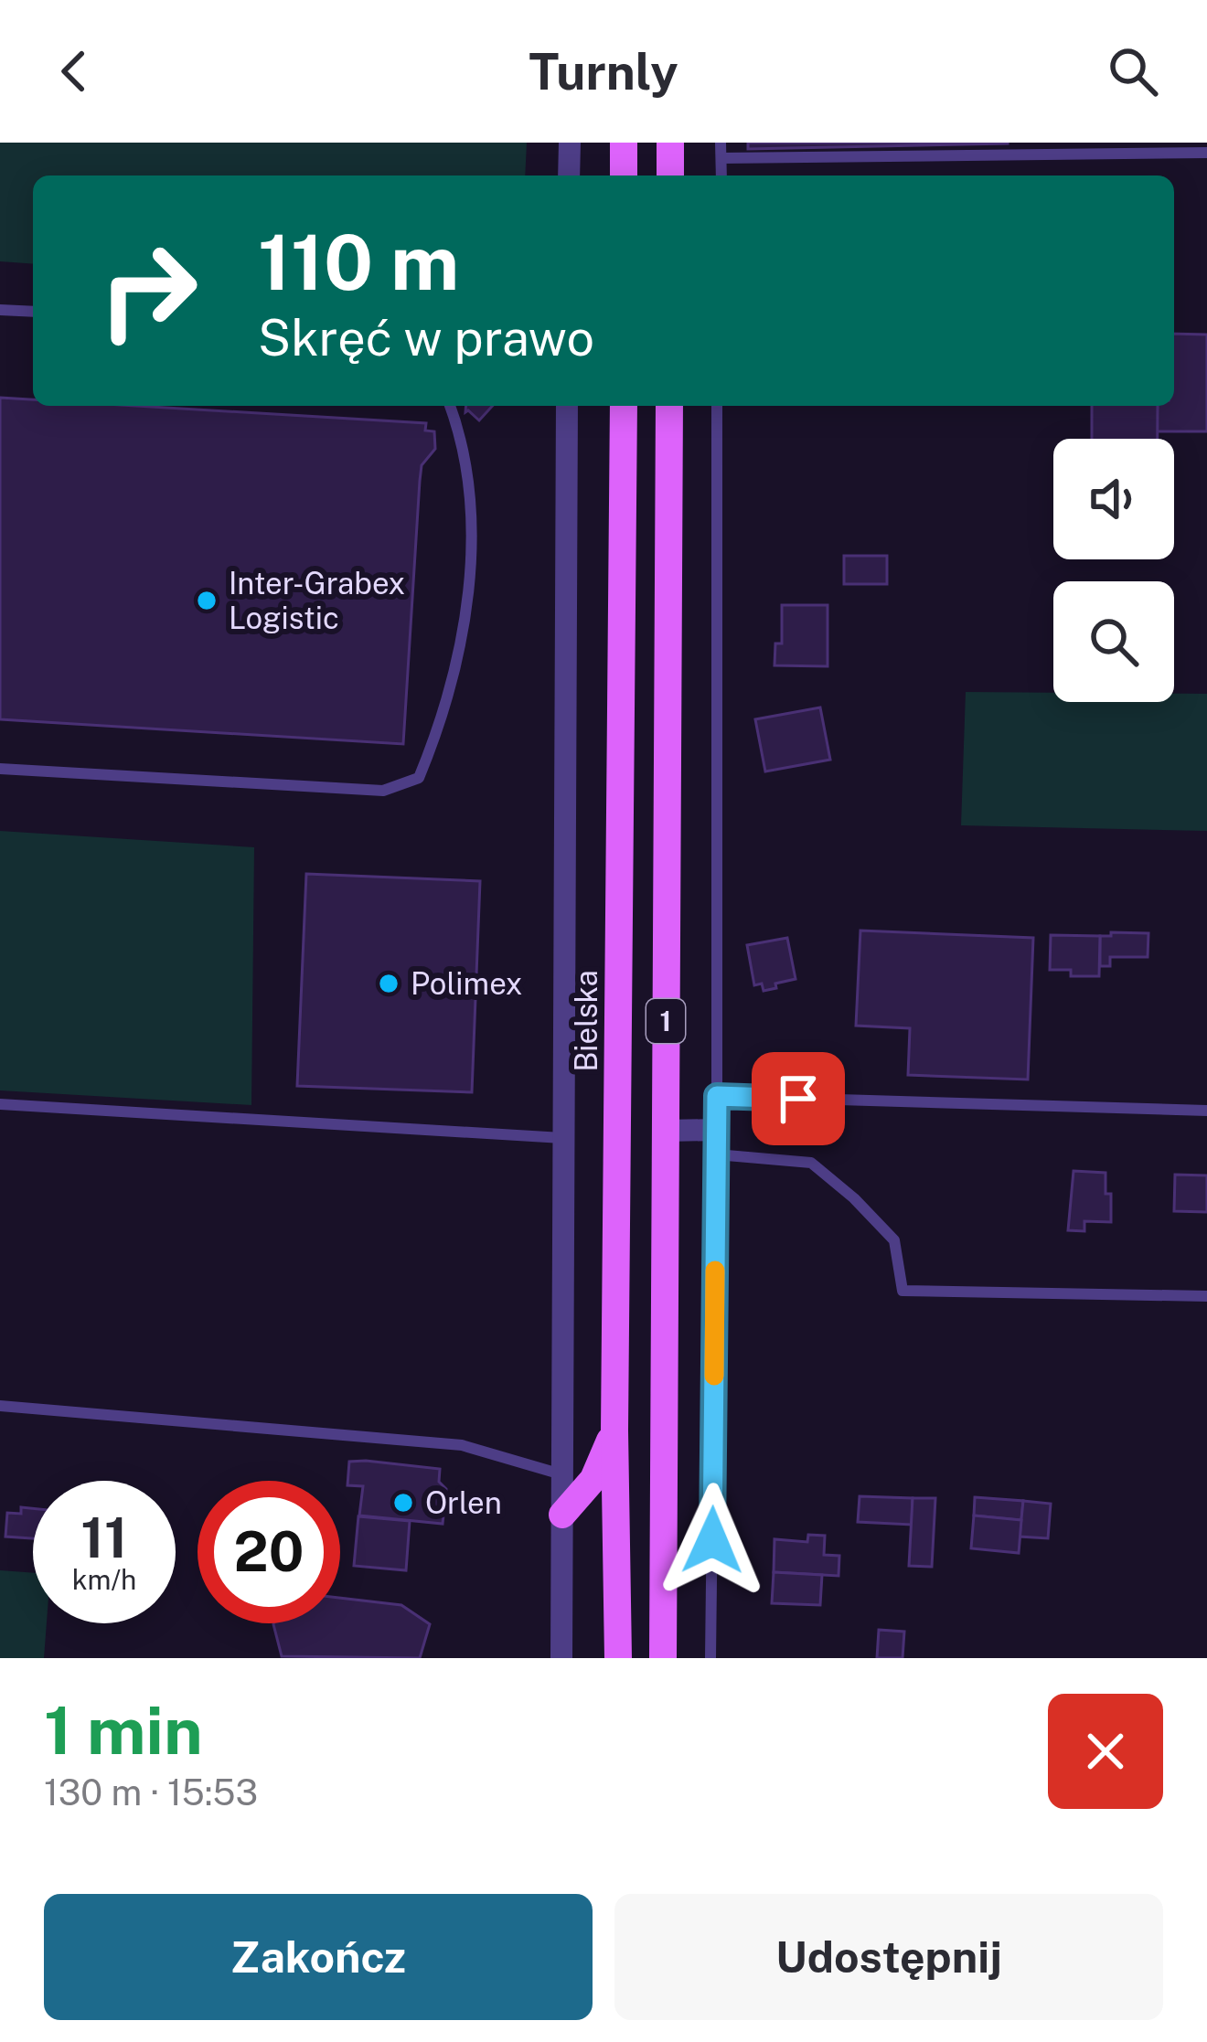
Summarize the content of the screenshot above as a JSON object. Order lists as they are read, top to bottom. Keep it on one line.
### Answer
{"streets":{"main road":["Bielska","1"]},"places":["Inter-Grabex Logistic","Polimex","Orlen"],"page":{"header":"Turnly","turn":["110 m","Skręć w prawo"],"speed":"11 km/h","limit":"20","heading":["1 min","130 m · 15:53"],"buttons":["Zakończ","Udostępnij"]}}
